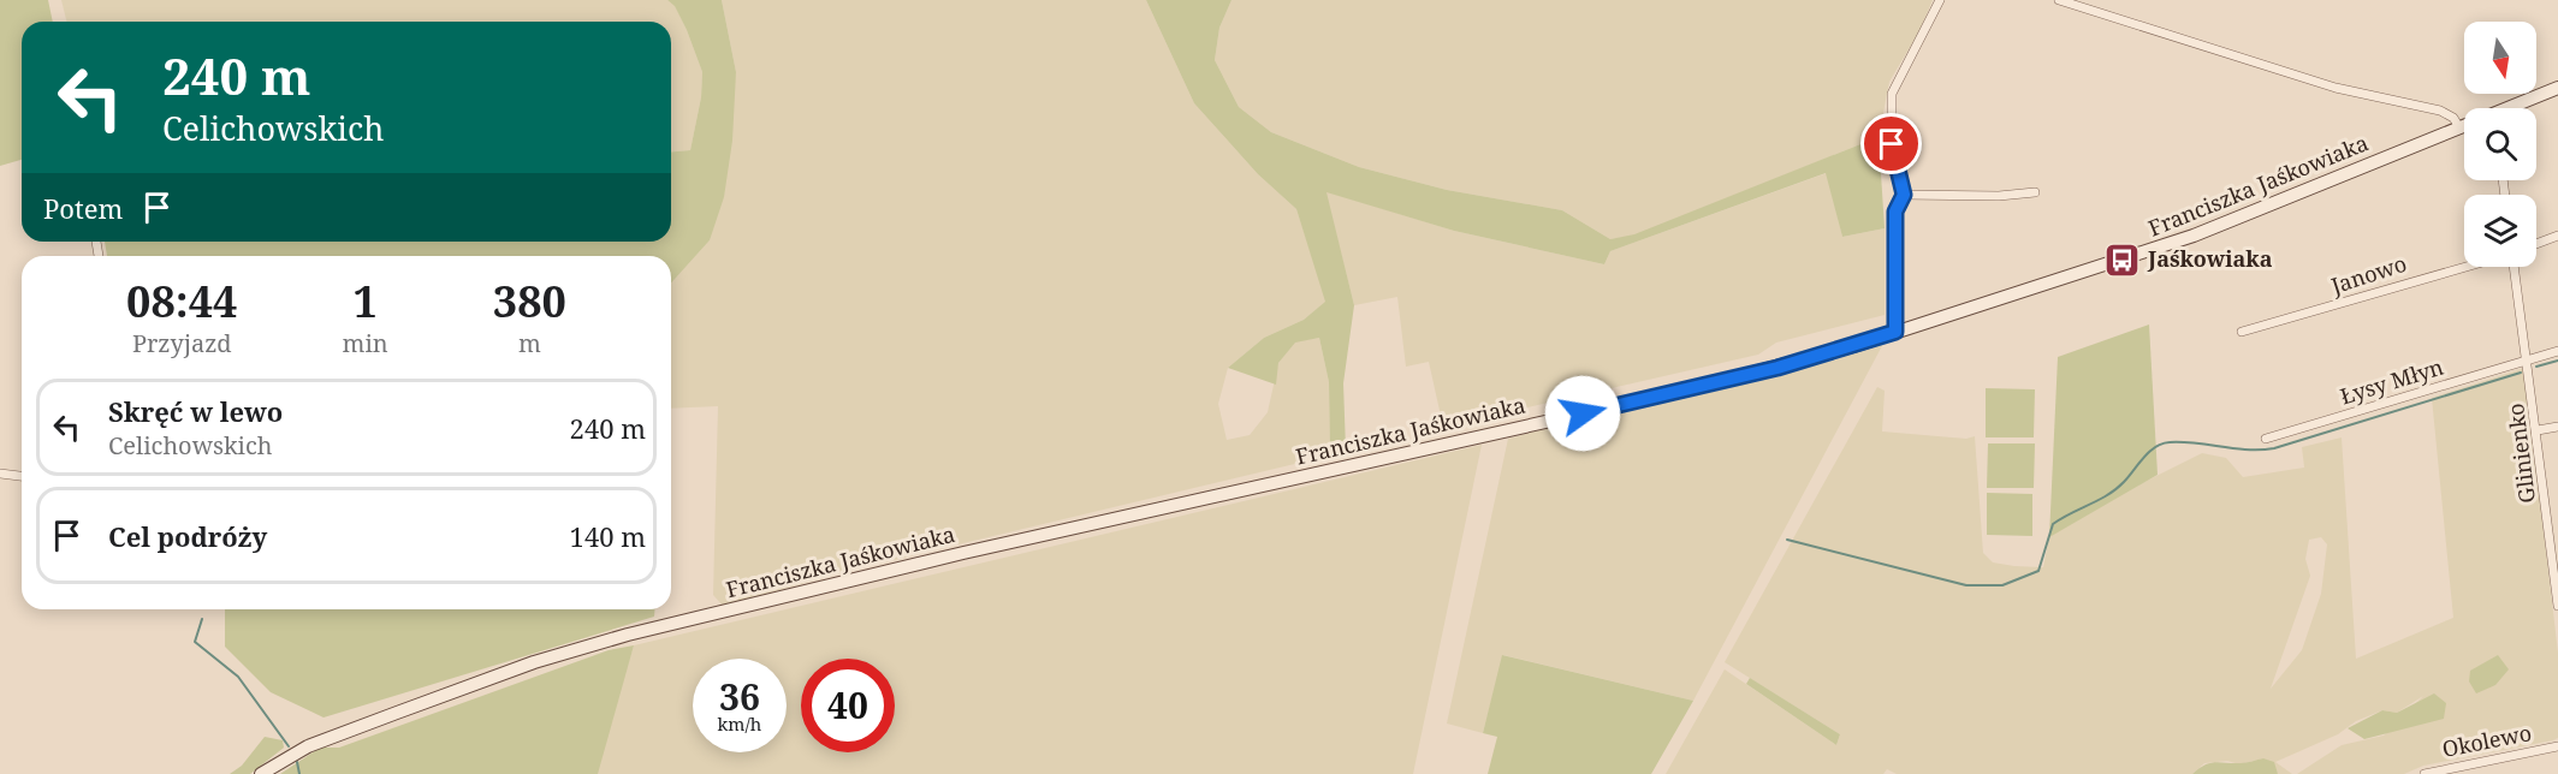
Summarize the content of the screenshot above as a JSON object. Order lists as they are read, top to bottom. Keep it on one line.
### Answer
{"streets":{"street":["Franciszka Jaśkowiaka","Janowo","Łysy Młyn","Glinienko","Okolewo"]},"crossings":[["Łysy Młyn","Glinienko"]],"places":{"bus stop":["Jaśkowiaka"]},"north":"bottom","page":{"turn":["240 m","Celichowskich"],"then":"Potem","eta":["08:44","Przyjazd","1","min","380","m"],"list":[{"name":"Skręć w lewo","note":"Celichowskich","value":"240 m"},{"name":"Cel podróży","value":"140 m"}],"speed":"36 km/h","limit":"40"}}
